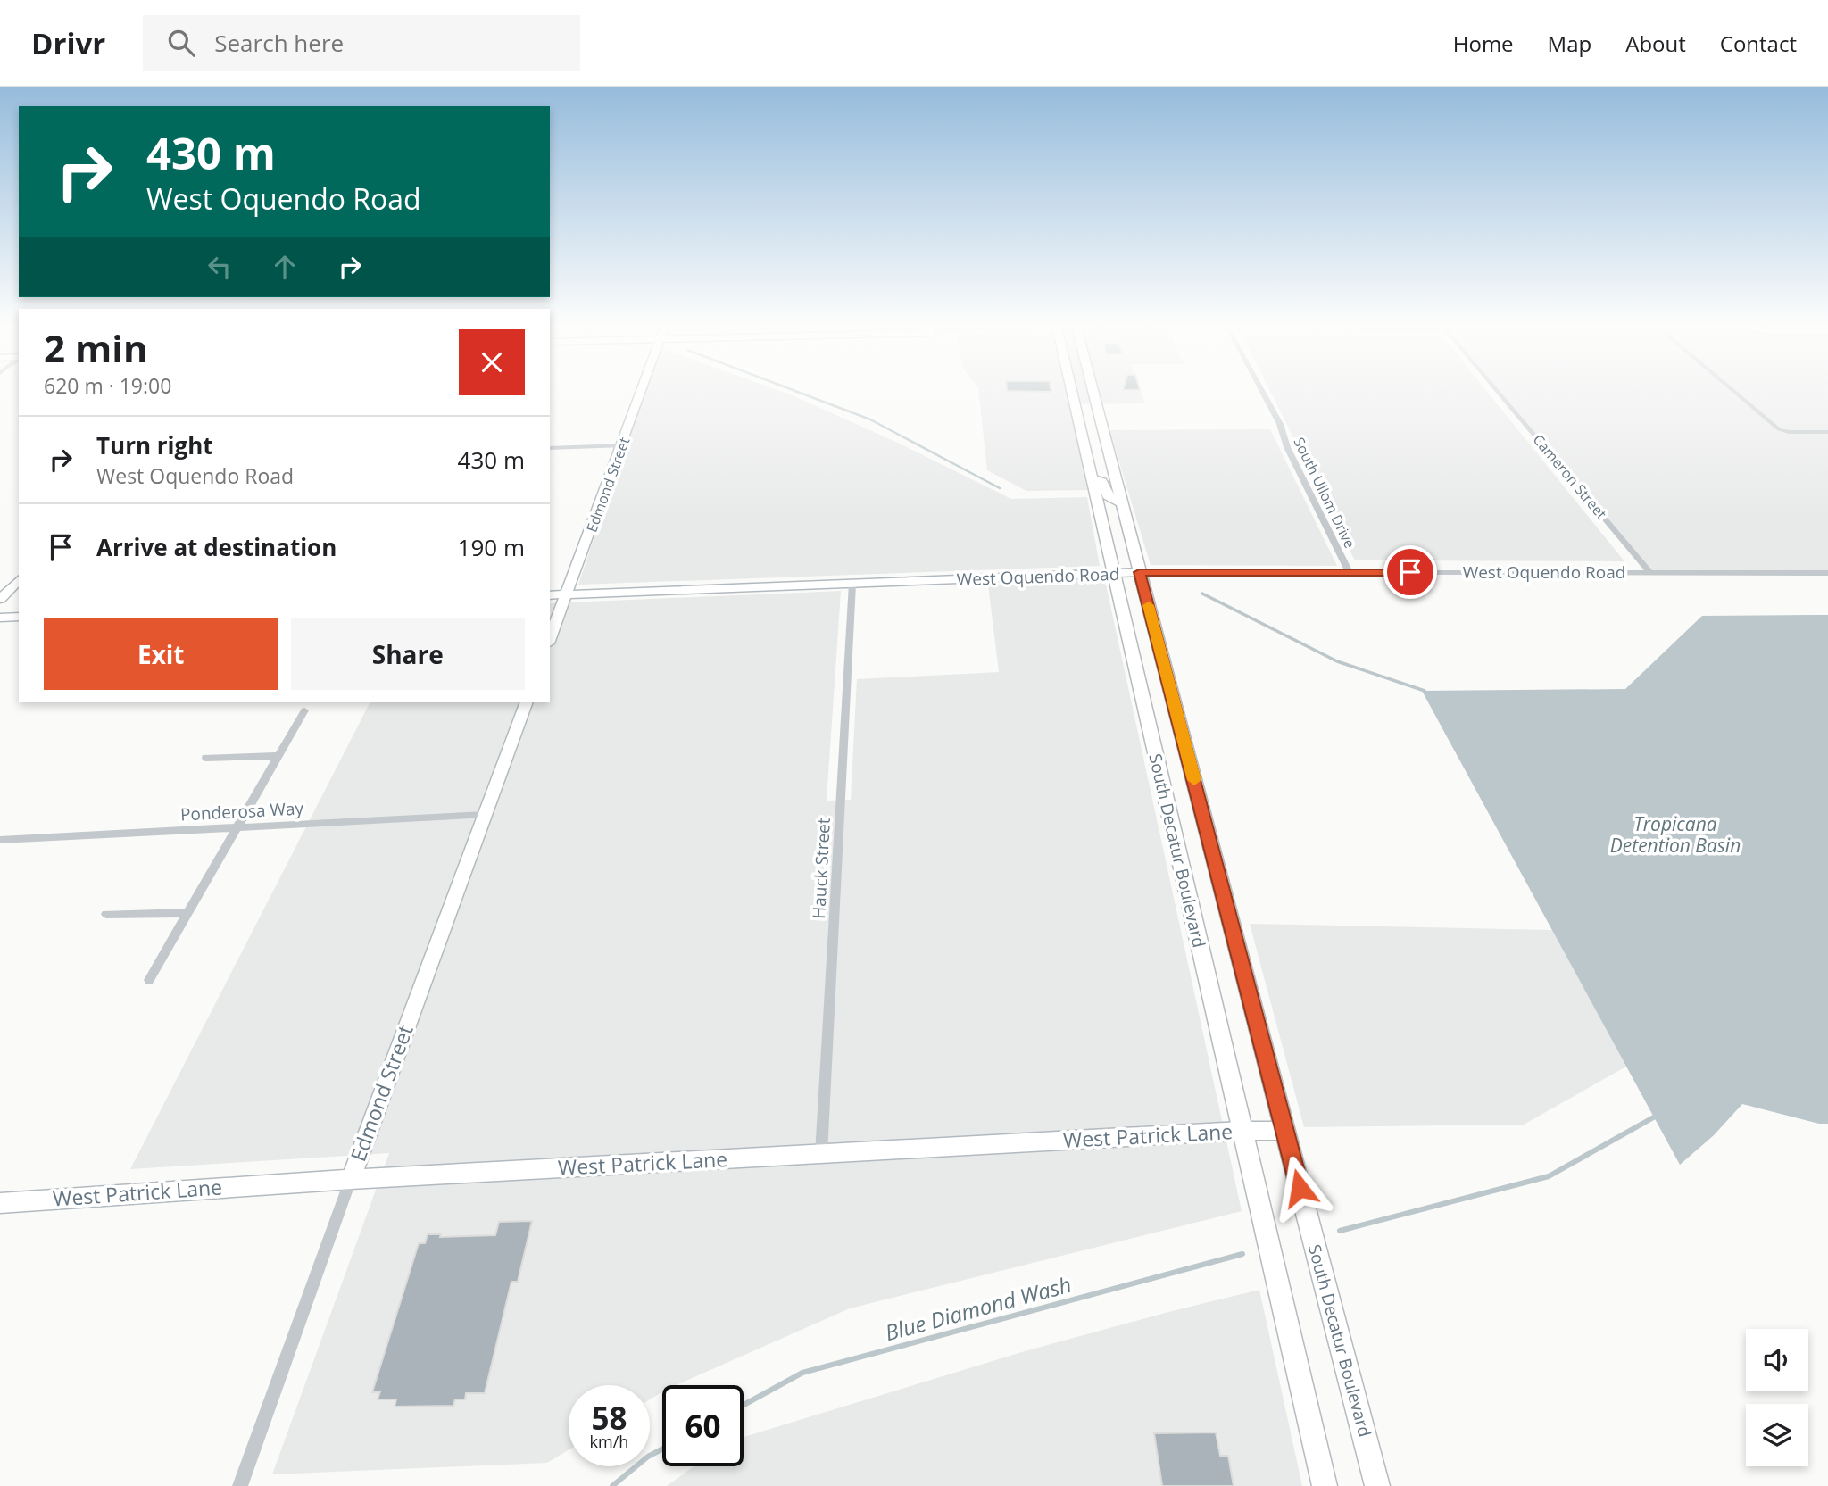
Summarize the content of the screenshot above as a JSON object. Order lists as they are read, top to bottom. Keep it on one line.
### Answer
{"streets":{"main road":["South Decatur Boulevard"],"street":["Cameron Street","Edmond Street","South Ullom Drive","West Oquendo Road","Ponderosa Way","Hauck Street","West Patrick Lane"]},"crossings":[["Cameron Street","West Oquendo Road"],["Edmond Street","West Oquendo Road"],["Edmond Street","Ponderosa Way"],["Edmond Street","West Patrick Lane"],["South Ullom Drive","West Oquendo Road"],["West Oquendo Road","South Decatur Boulevard"],["West Oquendo Road","Hauck Street"],["South Decatur Boulevard","West Patrick Lane"],["Hauck Street","West Patrick Lane"]],"water":["Tropicana Detention Basin","Blue Diamond Wash"],"page":{"header":"Drivr","search":"Search here","nav":["Home","Map","About","Contact"],"turn":["430 m","West Oquendo Road"],"heading":["2 min","620 m · 19:00"],"list":[{"name":"Turn right","note":"West Oquendo Road","value":"430 m"},{"name":"Arrive at destination","value":"190 m"}],"buttons":["Exit","Share"],"speed":"58 km/h","limit":"60"}}
